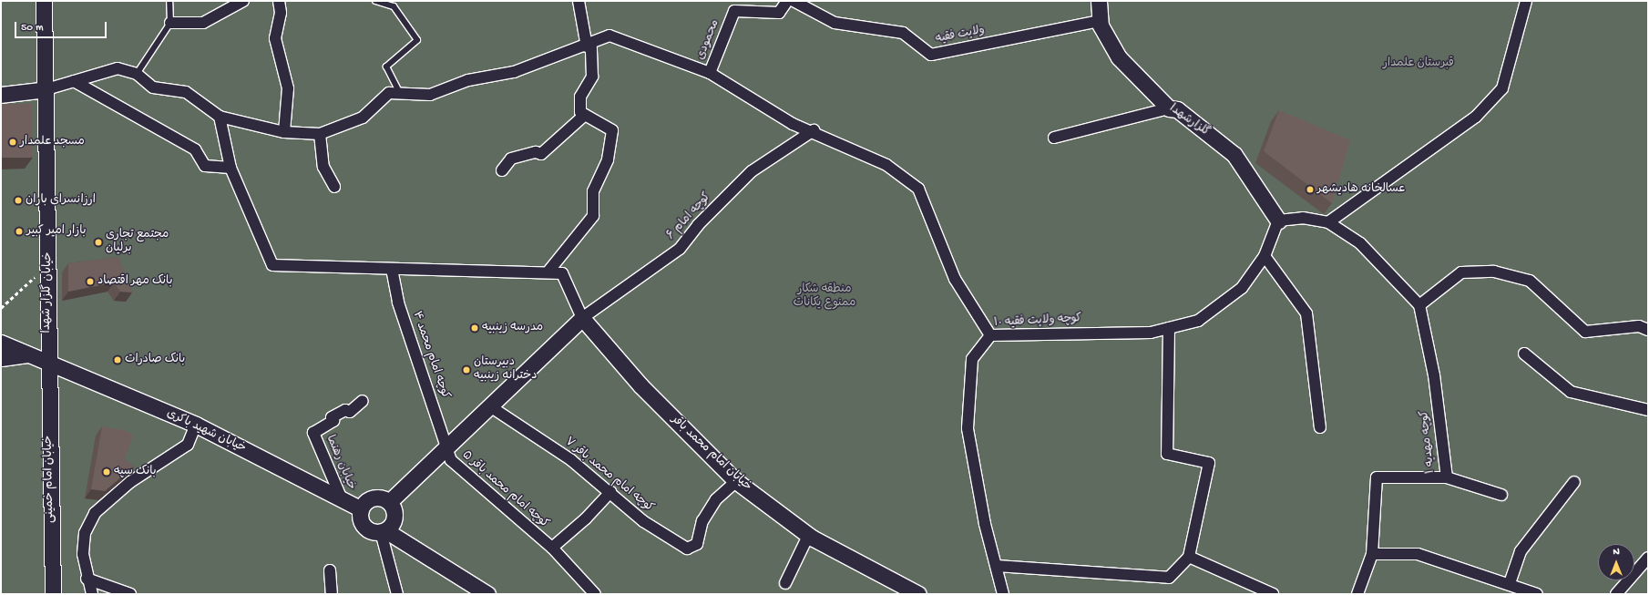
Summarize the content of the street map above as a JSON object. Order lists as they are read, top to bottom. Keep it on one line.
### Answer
{"streets":{"main road":["گلزارشهدا","خیابان گلزار شهدا","خیابان شهید باکری","خیابان امام محمد باقر","خیابان امام خمینی"],"street":["ولایت فقیه","محمودی","کوچه امام ۶","کوچه ولایت فقیه ۱۰","کوچه امام محمد ۴","کوچه مهدیه ۱","خیابان رهنما","کوچه امام محمد باقر ۷","کوچه امام محمد باقر ۵"]},"crossings":[["ولایت فقیه","گلزارشهدا"],["گلزارشهدا","کوچه ولایت فقیه ۱۰"],["کوچه امام ۶","خیابان امام محمد باقر"],["خیابان گلزار شهدا","خیابان شهید باکری"],["خیابان گلزار شهدا","خیابان امام خمینی"],["کوچه امام محمد ۴","کوچه امام محمد باقر ۵"],["خیابان شهید باکری","خیابان رهنما"],["خیابان شهید باکری","خیابان امام خمینی"],["خیابان امام محمد باقر","کوچه امام محمد باقر ۷"]],"parks":["قبرستان علمدار","منطقه شکار ممنوع یکانات"],"places":["مسجد علمدار","عسالخانه هادیشهر","ارزانسرای باران","بازار امیر کبیر","مجتمع تجاری برلیان","بانک مهر اقتصاد","مدرسه زینبیه","بانک صادرات","دبیرستان دخترانه زینبیه","بانک سپه"],"scale_bar":"50 m","north":"top"}
